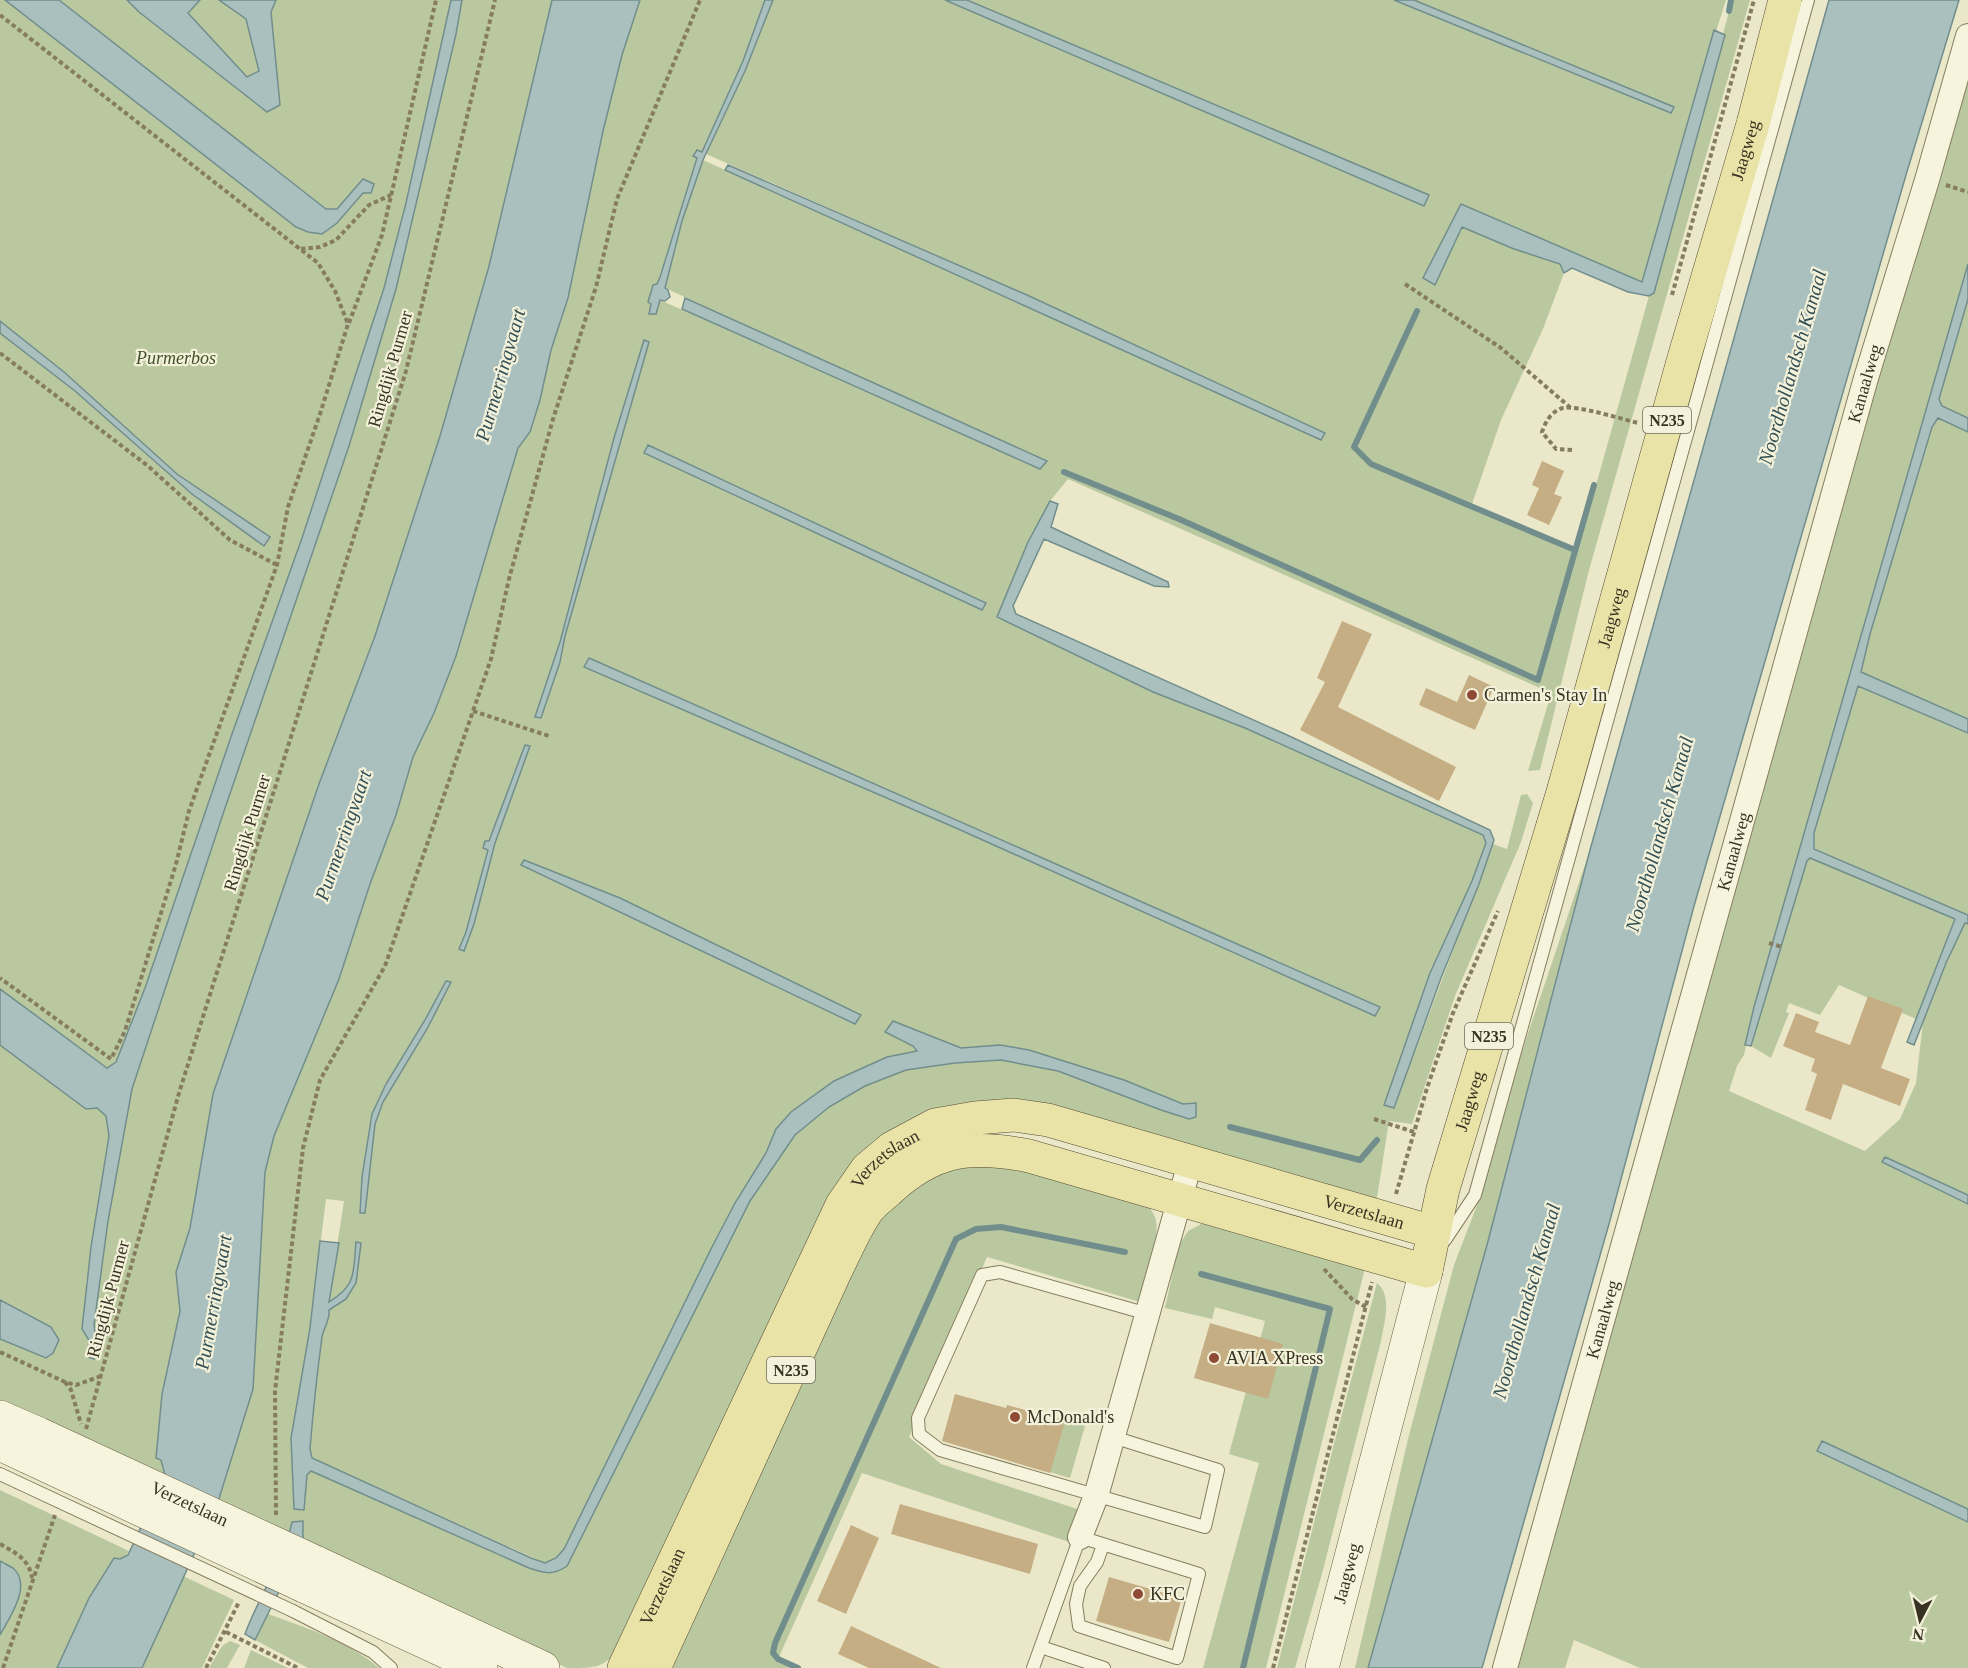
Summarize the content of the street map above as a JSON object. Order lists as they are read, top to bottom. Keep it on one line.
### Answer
{"streets":{"main road":["Jaagweg","N235","Verzetslaan"],"street":["Kanaalweg"],"path":["Ringdijk Purmer"]},"crossings":[["Jaagweg","Verzetslaan"]],"water":["Noordhollandsch Kanaal","Purmerringvaart"],"parks":["Purmerbos"],"places":["Carmen's Stay In","AVIA XPress","McDonald's","KFC"],"north":"bottom"}
